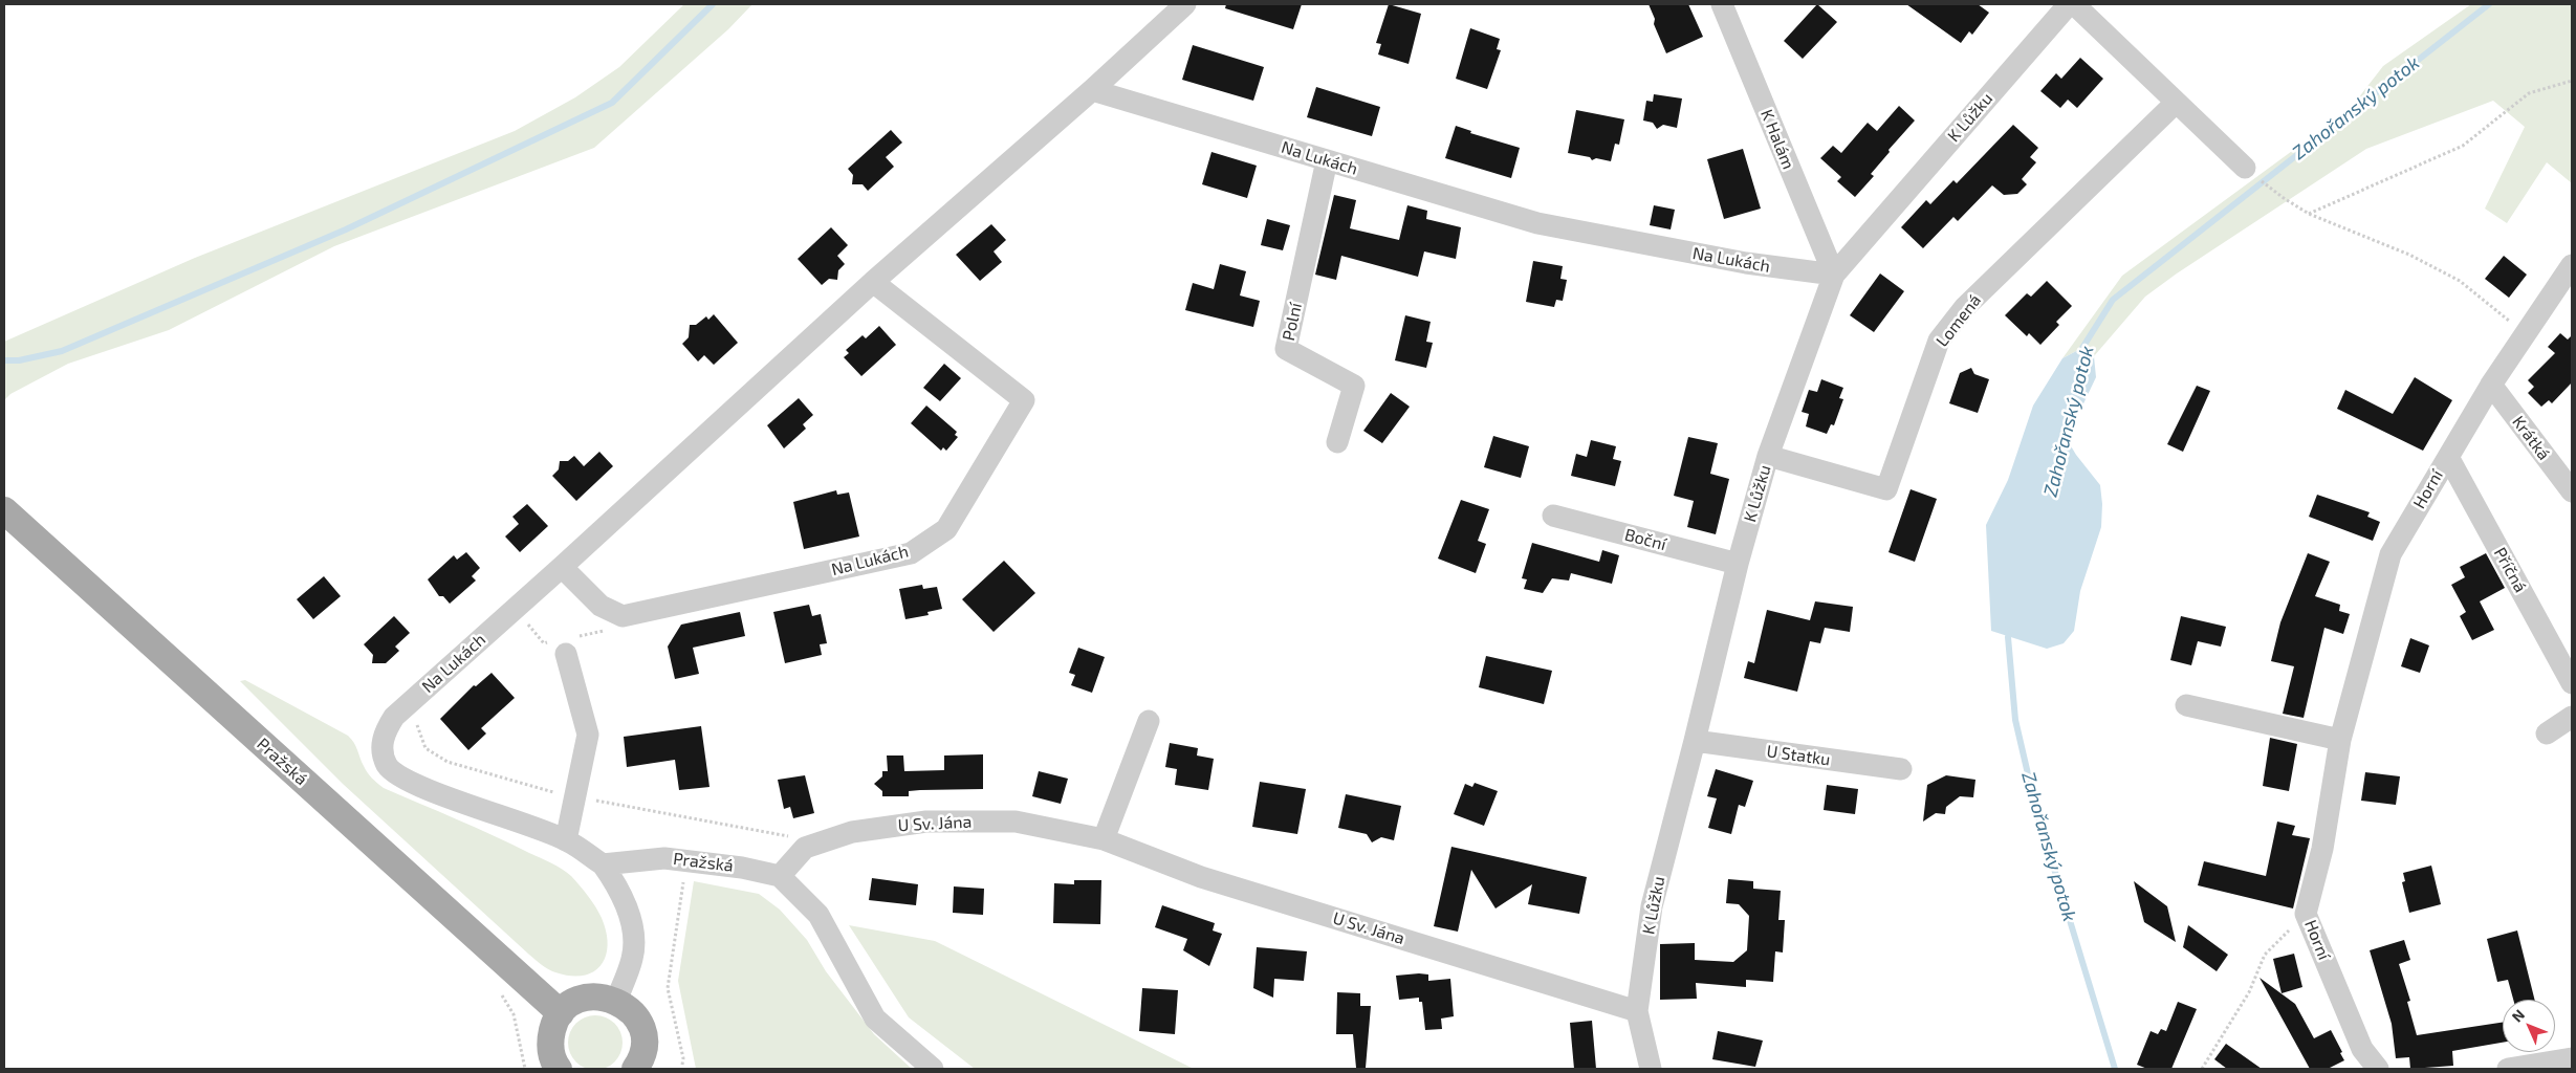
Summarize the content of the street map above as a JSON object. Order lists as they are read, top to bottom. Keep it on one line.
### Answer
{"streets":{"main road":["Pražská"],"street":["K Lůžku","K Halám","Na Lukách","Lomená","Polní","Krátká","Horní","Boční","Příčná","U Statku","U Sv. Jána"]},"crossings":[["K Lůžku","K Halám"],["K Lůžku","Na Lukách"],["K Lůžku","Lomená"],["K Lůžku","Boční"],["K Lůžku","U Statku"],["K Lůžku","U Sv. Jána"],["K Halám","Na Lukách"],["Na Lukách","Polní"],["Krátká","Horní"],["Horní","Příčná"],["Pražská","U Sv. Jána"]],"water":["Zahořanský potok"],"north":"top left"}
